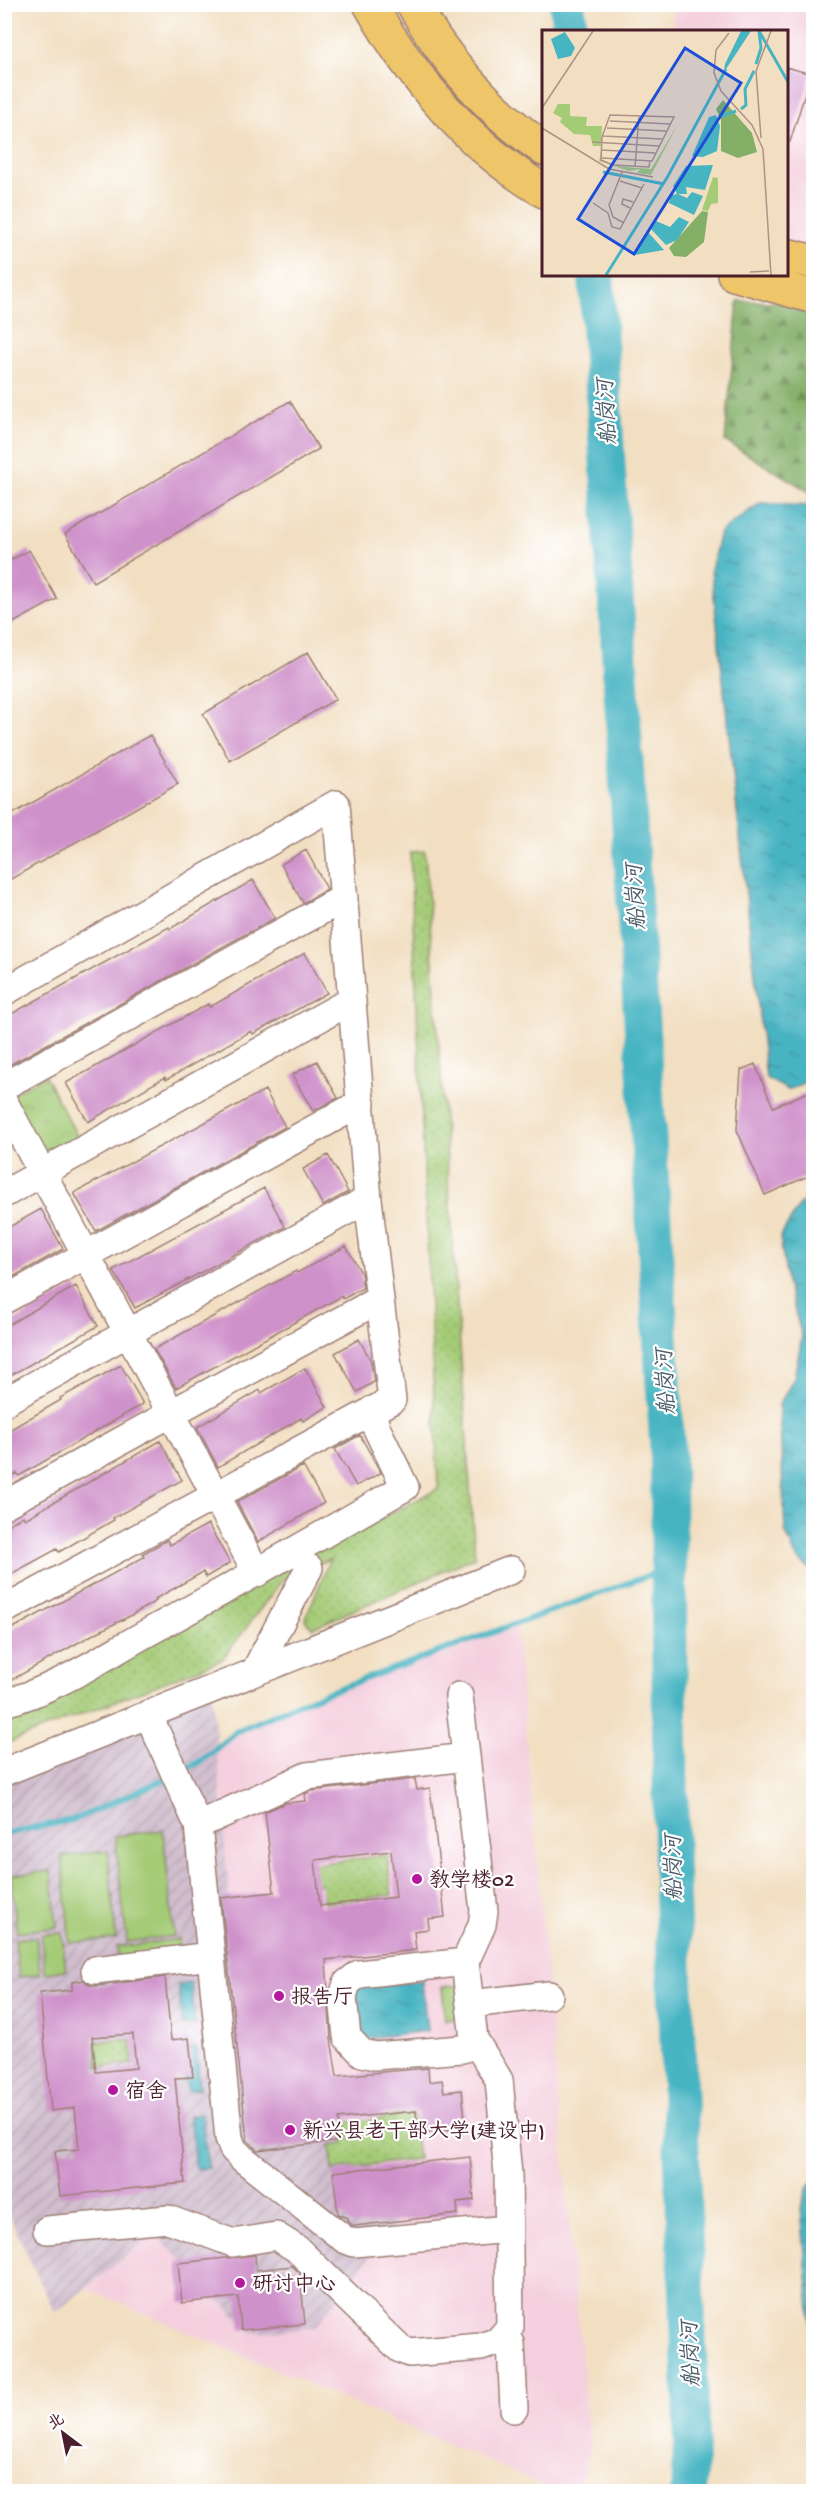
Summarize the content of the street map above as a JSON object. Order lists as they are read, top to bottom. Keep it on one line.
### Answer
{"water":["船岗河"],"places":["教学楼02","报告厅","宿舍","新兴县老干部大学(建设中)","研讨中心"],"north":"top left"}
